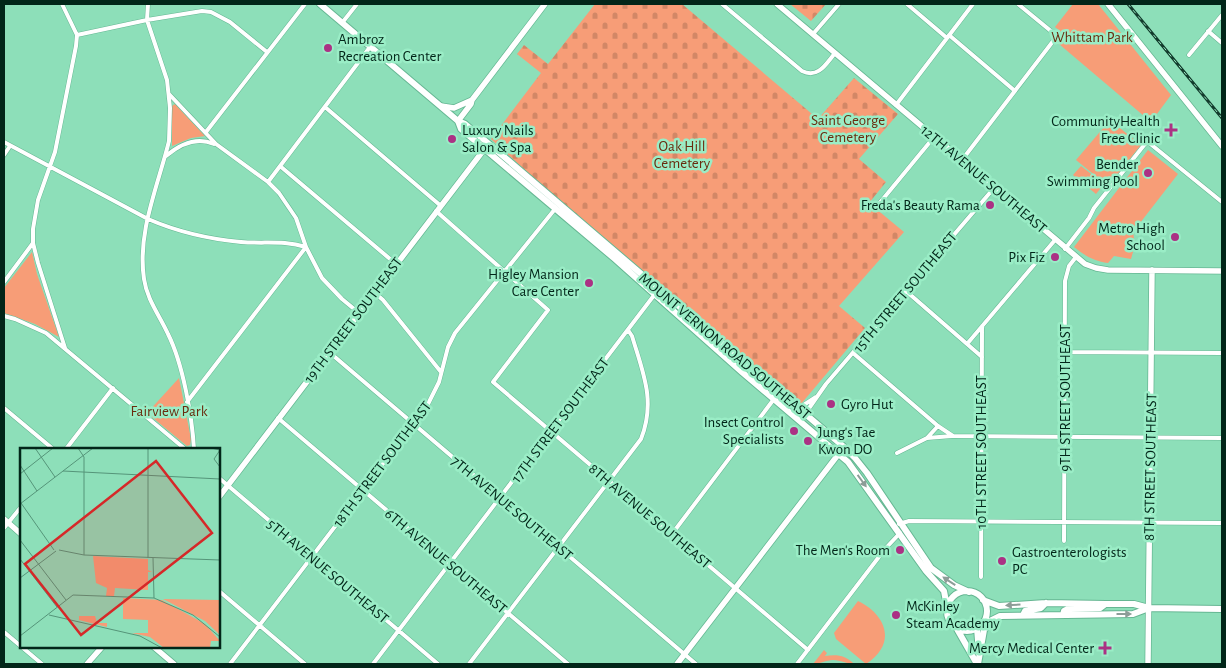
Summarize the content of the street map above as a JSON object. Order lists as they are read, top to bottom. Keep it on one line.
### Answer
{"streets":{"main road":["12TH AVENUE SOUTHEAST","19TH STREET SOUTHEAST","MOUNT VERNON ROAD SOUTHEAST","8TH STREET SOUTHEAST"],"street":["15TH STREET SOUTHEAST","9TH STREET SOUTHEAST","17TH STREET SOUTHEAST","10TH STREET SOUTHEAST","18TH STREET SOUTHEAST","7TH AVENUE SOUTHEAST","8TH AVENUE SOUTHEAST","6TH AVENUE SOUTHEAST","5TH AVENUE SOUTHEAST"]},"crossings":[["12TH AVENUE SOUTHEAST","15TH STREET SOUTHEAST"],["12TH AVENUE SOUTHEAST","9TH STREET SOUTHEAST"],["12TH AVENUE SOUTHEAST","8TH STREET SOUTHEAST"],["15TH STREET SOUTHEAST","MOUNT VERNON ROAD SOUTHEAST"],["19TH STREET SOUTHEAST","MOUNT VERNON ROAD SOUTHEAST"],["19TH STREET SOUTHEAST","7TH AVENUE SOUTHEAST"],["19TH STREET SOUTHEAST","6TH AVENUE SOUTHEAST"],["19TH STREET SOUTHEAST","5TH AVENUE SOUTHEAST"],["MOUNT VERNON ROAD SOUTHEAST","17TH STREET SOUTHEAST"],["MOUNT VERNON ROAD SOUTHEAST","18TH STREET SOUTHEAST"],["17TH STREET SOUTHEAST","7TH AVENUE SOUTHEAST"],["17TH STREET SOUTHEAST","8TH AVENUE SOUTHEAST"],["17TH STREET SOUTHEAST","6TH AVENUE SOUTHEAST"],["17TH STREET SOUTHEAST","5TH AVENUE SOUTHEAST"],["18TH STREET SOUTHEAST","7TH AVENUE SOUTHEAST"],["18TH STREET SOUTHEAST","8TH AVENUE SOUTHEAST"],["18TH STREET SOUTHEAST","6TH AVENUE SOUTHEAST"],["18TH STREET SOUTHEAST","5TH AVENUE SOUTHEAST"]],"parks":["Whittam Park","Saint George Cemetery","Oak Hill Cemetery","Fairview Park"],"places":{"other":["Ambroz Recreation Center","Luxury Nails Salon & Spa","Bender Swimming Pool","Freda's Beauty Rama","Metro High School","Pix Fiz","Higley Mansion Care Center","Gyro Hut","Insect Control Specialists","Jung's Tae Kwon DO","The Men's Room","Gastroenterologists PC","McKinley Steam Academy"],"health":["CommunityHealth Free Clinic","Mercy Medical Center"]}}
